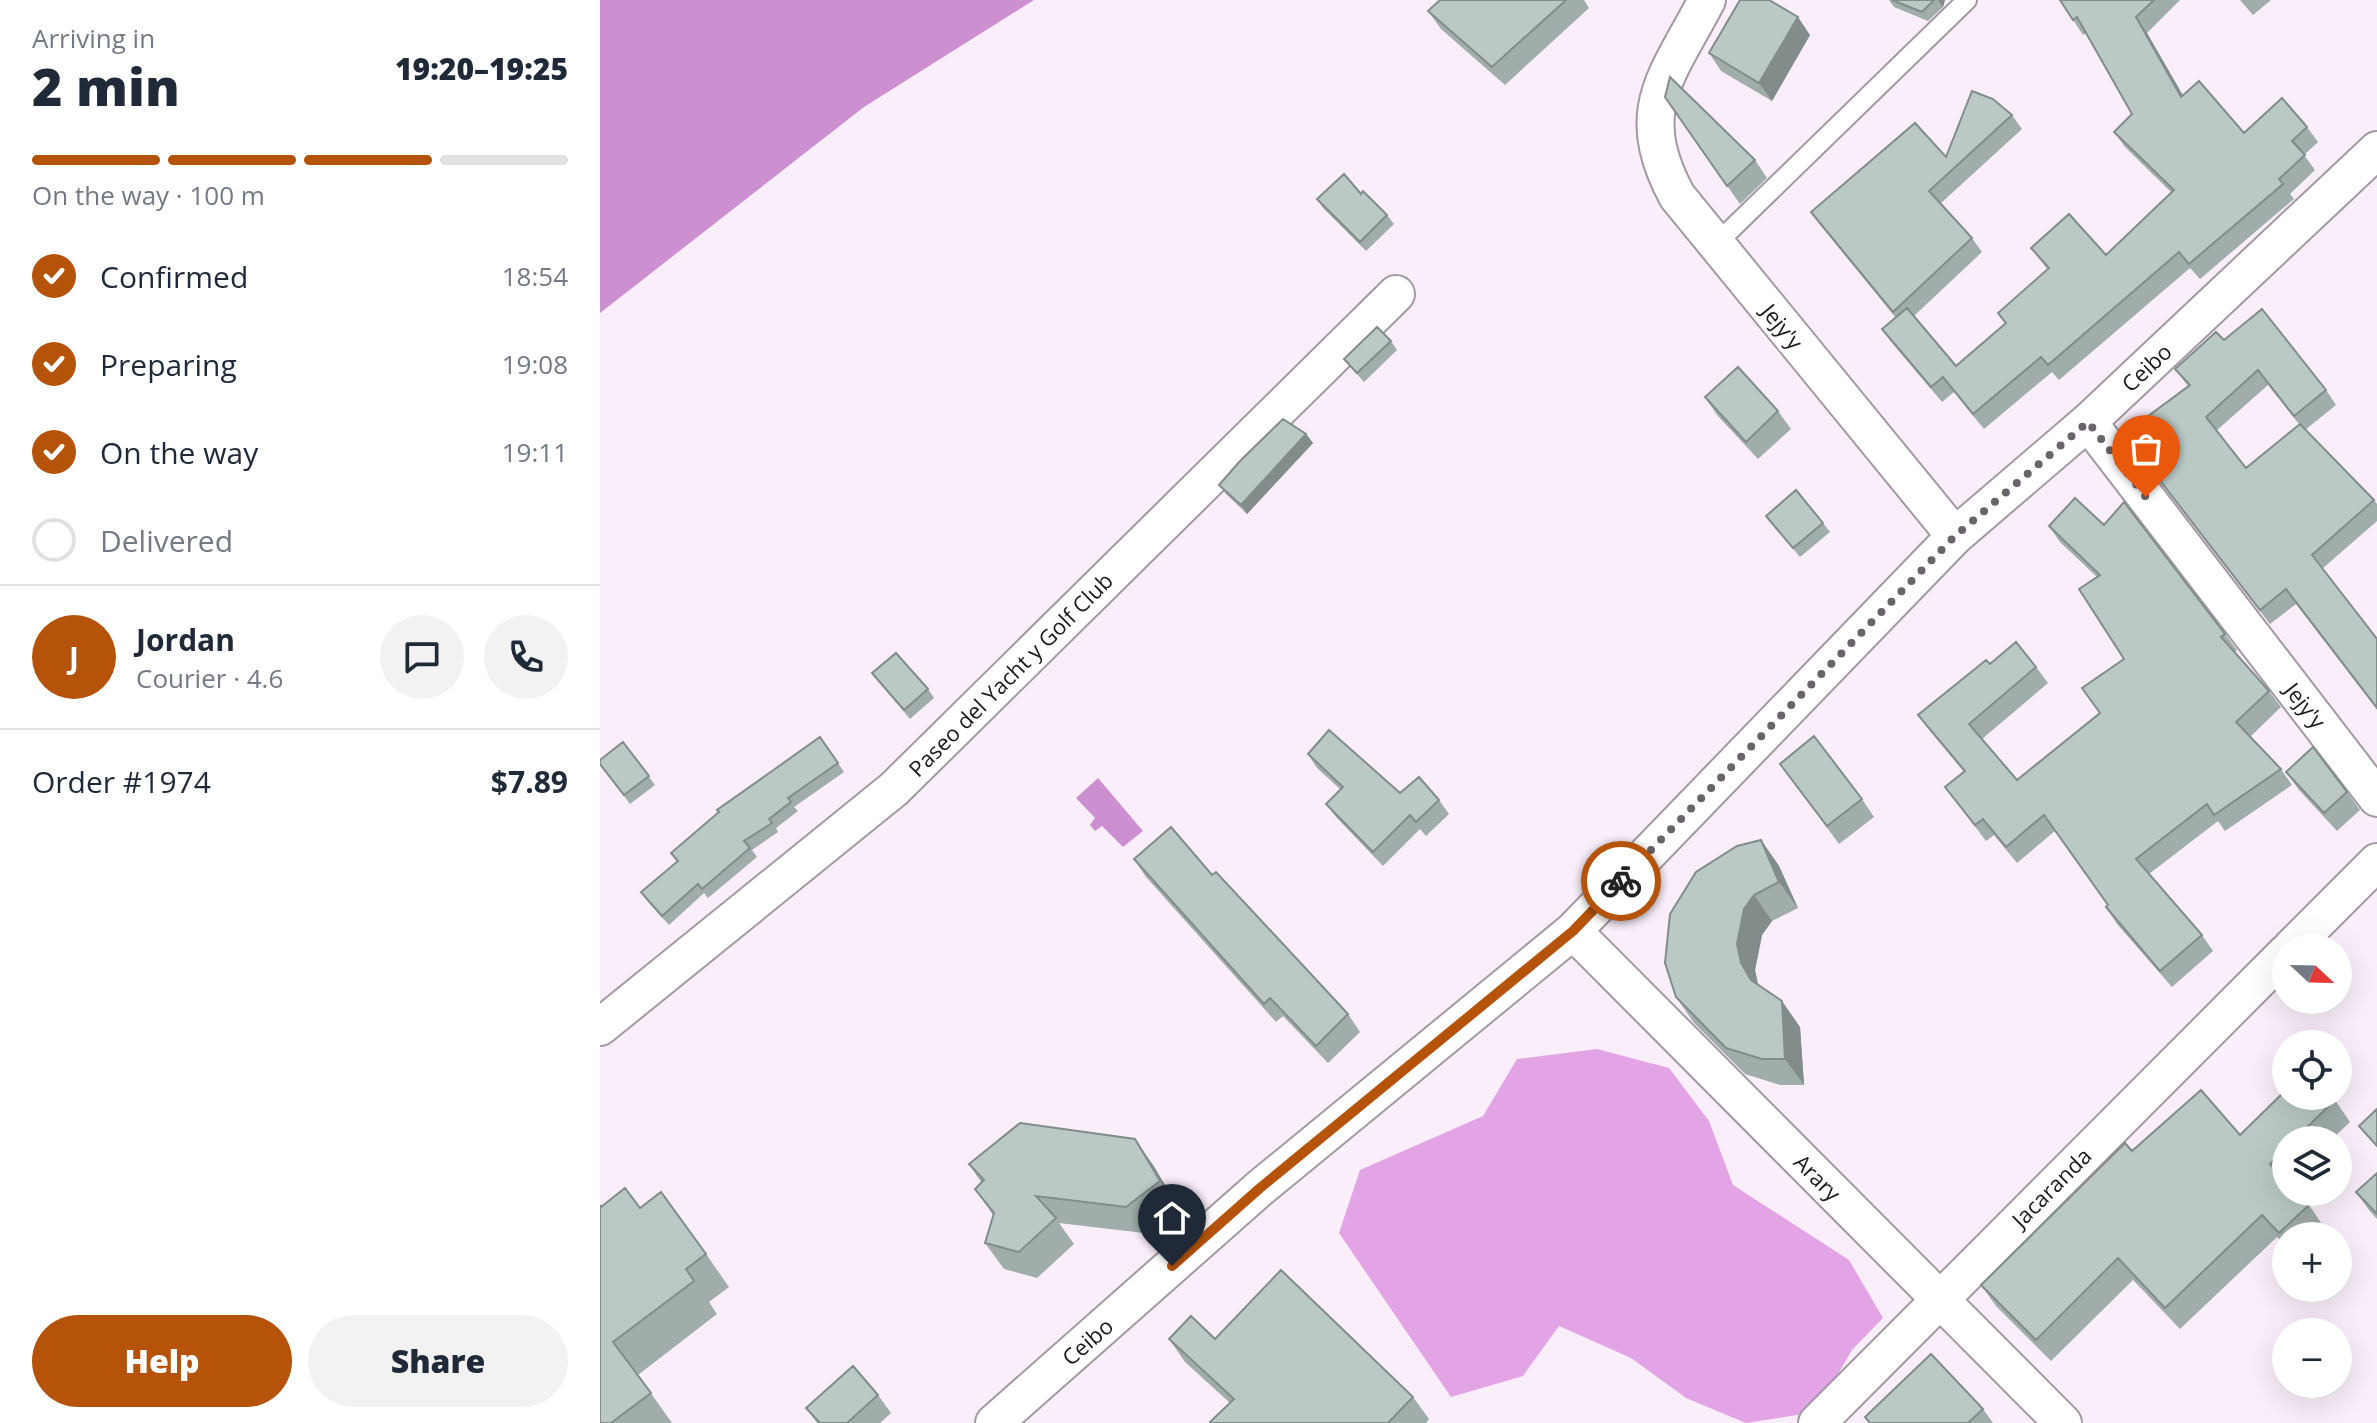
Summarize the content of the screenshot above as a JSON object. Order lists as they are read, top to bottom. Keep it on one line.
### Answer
{"streets":{"street":["Jejy'y","Ceibo","Paseo del Yacht y Golf Club","Arary","Jacaranda"]},"crossings":[["Jejy'y","Ceibo"],["Ceibo","Arary"],["Arary","Jacaranda"]],"north":"right","page":{"heading":["2 min","Arriving in","19:20–19:25"],"panel":["Jordan","Courier · 4.6","Order #1974","$7.89"],"bar":"On the way · 100 m","list":[["Confirmed","18:54"],["Preparing","19:08"],["On the way","19:11"],"Delivered"],"round":"J","map_buttons":["+","−"],"buttons":["Help","Share"]}}
